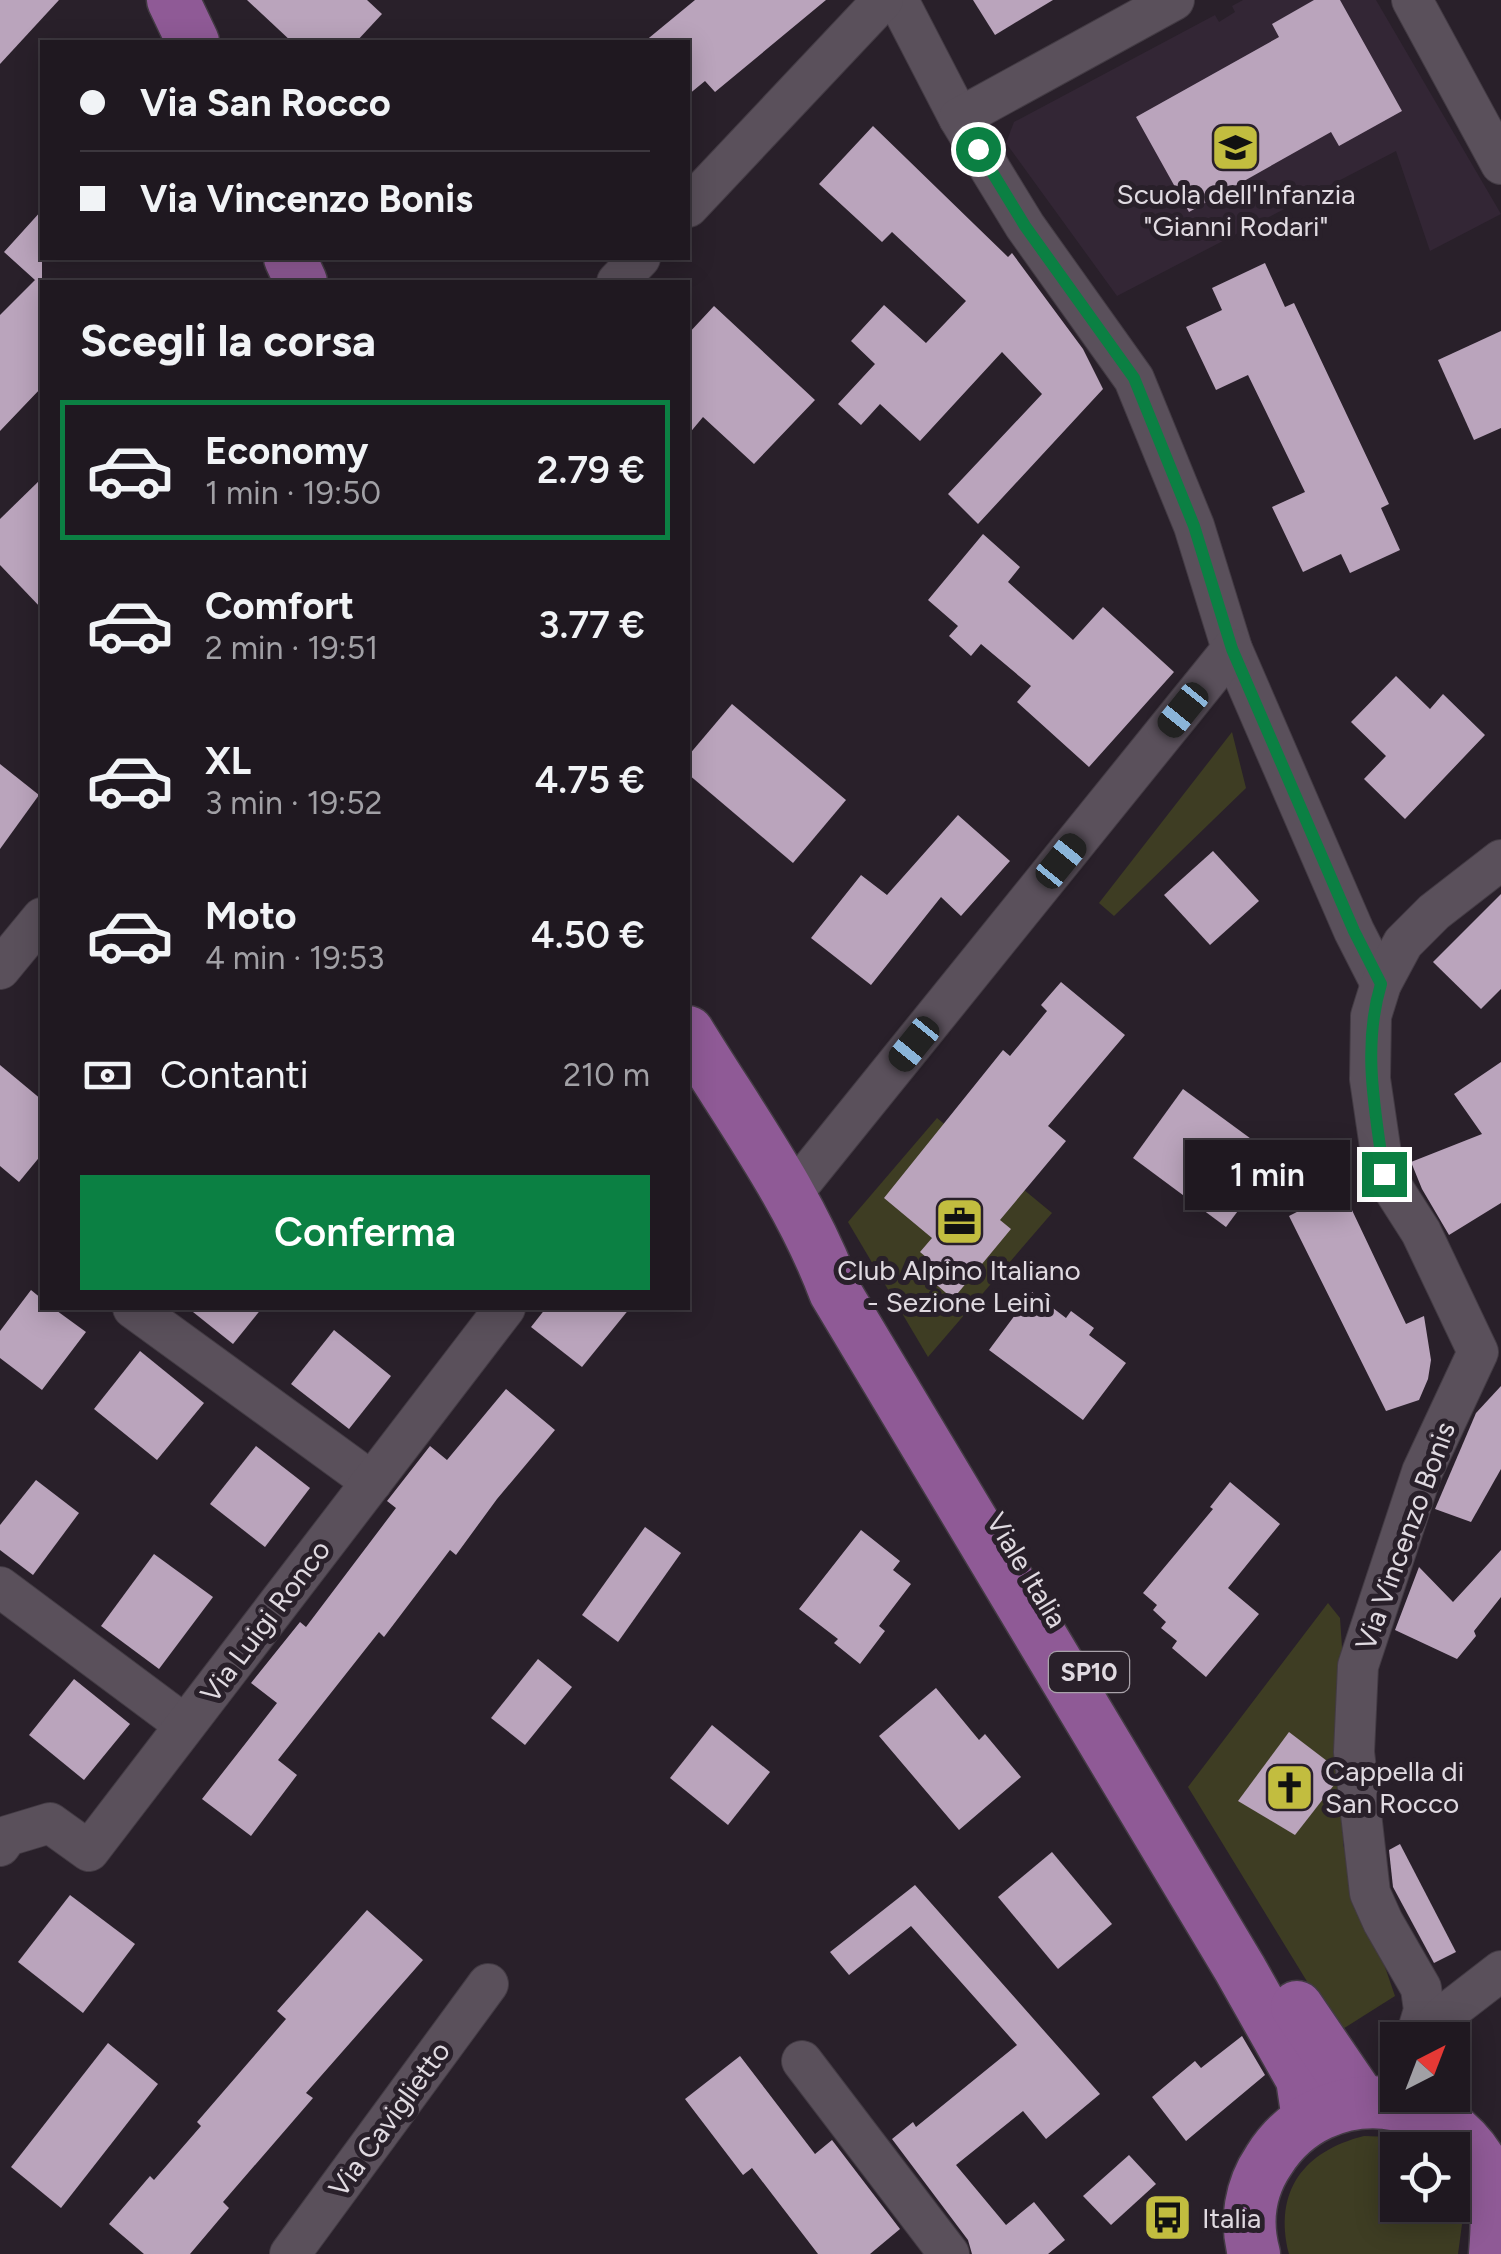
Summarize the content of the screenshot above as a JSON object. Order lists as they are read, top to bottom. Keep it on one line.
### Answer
{"streets":{"main road":["Viale Italia","SP10"],"street":["Via Vincenzo Bonis","Via Luigi Ronco","Via Caviglietto"]},"places":{"school or university":["Scuola dell'Infanzia \"Gianni Rodari\""],"office":["Club Alpino Italiano - Sezione Leinì"],"church":["Cappella di San Rocco"],"bus stop":["Italia"]},"north":"top right","page":{"banner":["Via San Rocco","Via Vincenzo Bonis"],"heading":"Scegli la corsa","list":[{"name":"Economy","note":"1 min · 19:50","value":"2.79 €"},{"name":"Comfort","note":"2 min · 19:51","value":"3.77 €"},{"name":"XL","note":"3 min · 19:52","value":"4.75 €"},{"name":"Moto","note":"4 min · 19:53","value":"4.50 €"}],"pay":["Contanti","210 m"],"bubble":"1 min","buttons":"Conferma"}}
